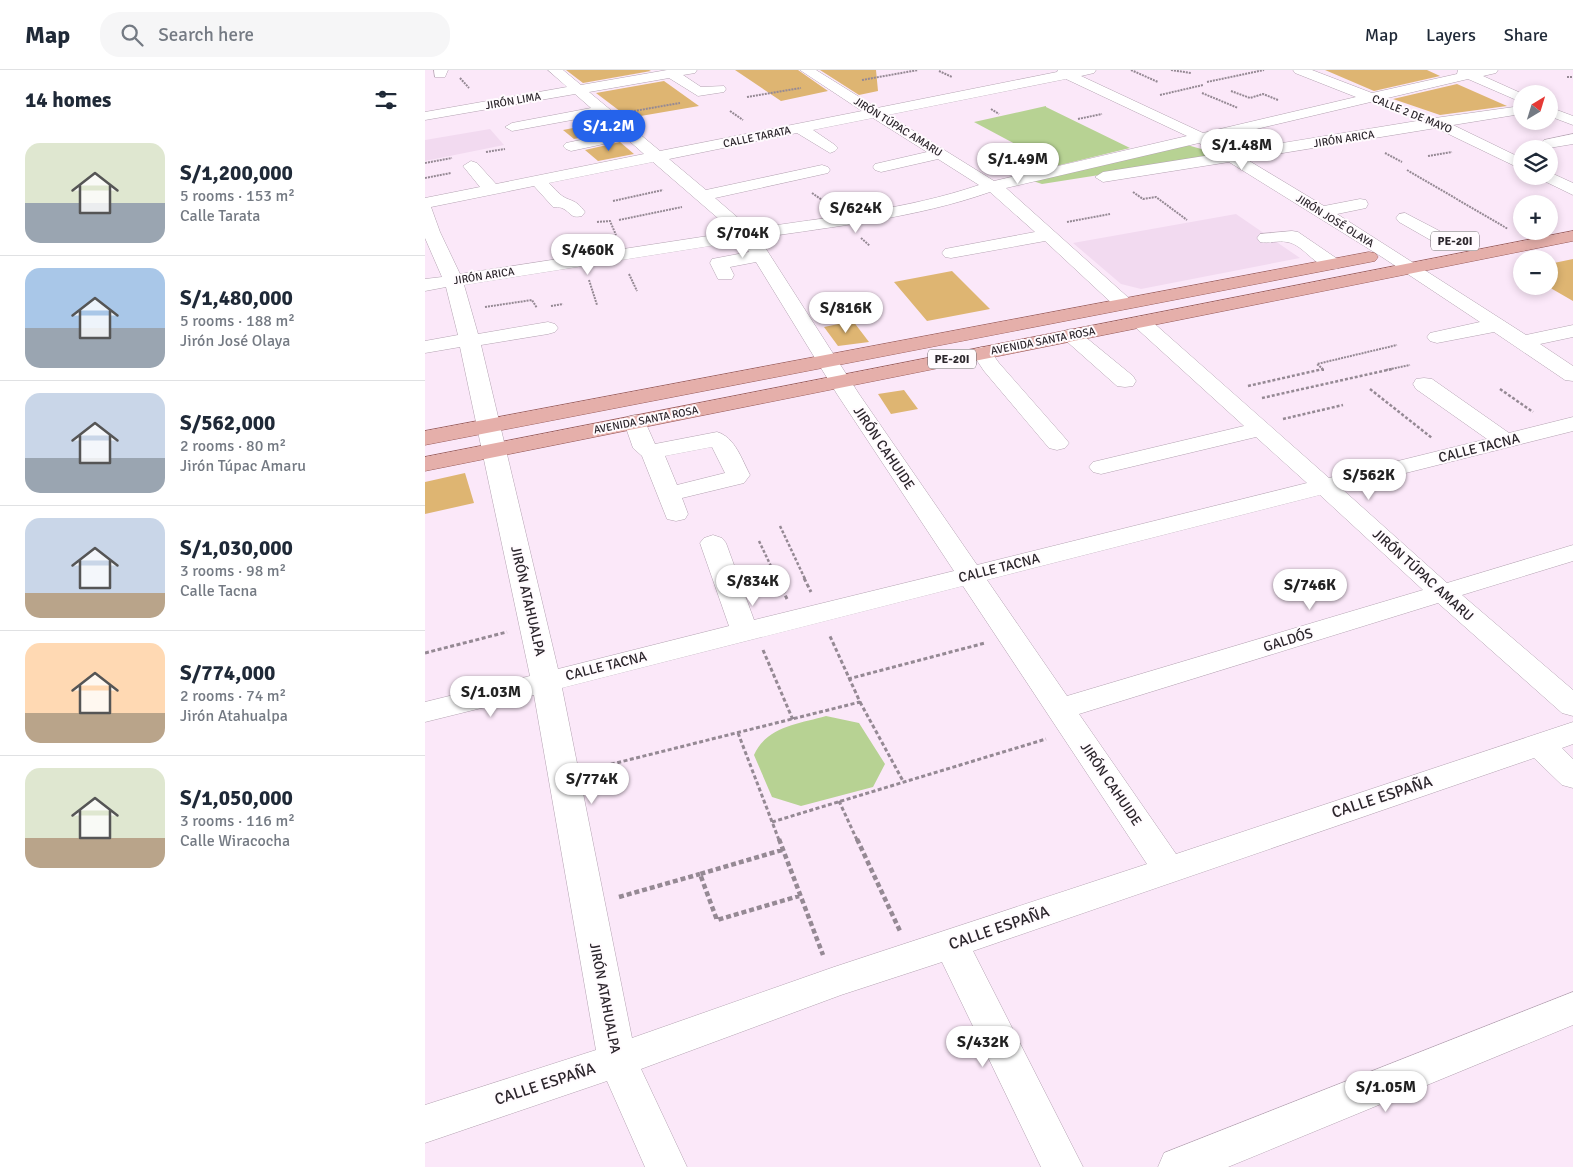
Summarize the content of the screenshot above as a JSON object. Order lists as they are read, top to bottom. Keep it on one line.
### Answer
{"streets":{"main road":["PE-20I","AVENIDA SANTA ROSA"],"street":["JIRÓN LIMA","CALLE 2 DE MAYO","JIRÓN TÚPAC AMARU","CALLE TARATA","JIRÓN ARICA","JIRÓN JOSÉ OLAYA","JIRÓN CAHUIDE","CALLE TACNA","JIRÓN ATAHUALPA","GALDÓS","CALLE ESPAÑA"]},"crossings":[["JIRÓN LIMA","JIRÓN CAHUIDE"],["CALLE 2 DE MAYO","JIRÓN ARICA"],["JIRÓN TÚPAC AMARU","CALLE TARATA"],["JIRÓN TÚPAC AMARU","JIRÓN ARICA"],["JIRÓN TÚPAC AMARU","AVENIDA SANTA ROSA"],["JIRÓN TÚPAC AMARU","CALLE TACNA"],["JIRÓN TÚPAC AMARU","GALDÓS"],["CALLE TARATA","JIRÓN JOSÉ OLAYA"],["CALLE TARATA","JIRÓN CAHUIDE"],["JIRÓN ARICA","JIRÓN JOSÉ OLAYA"],["JIRÓN ARICA","JIRÓN CAHUIDE"],["JIRÓN ARICA","JIRÓN ATAHUALPA"],["JIRÓN JOSÉ OLAYA","AVENIDA SANTA ROSA"],["AVENIDA SANTA ROSA","JIRÓN CAHUIDE"],["AVENIDA SANTA ROSA","JIRÓN ATAHUALPA"],["JIRÓN CAHUIDE","CALLE TACNA"],["JIRÓN CAHUIDE","GALDÓS"],["JIRÓN CAHUIDE","CALLE ESPAÑA"],["CALLE TACNA","JIRÓN ATAHUALPA"],["JIRÓN ATAHUALPA","CALLE ESPAÑA"]],"north":"top right","page":{"header":"Map","search":"Search here","nav":["Map","Layers","Share"],"heading":"14 homes","map_buttons":["+","−"],"price":["S/1.2M","S/1.48M","S/1.49M","S/624K","S/704K","S/460K","S/816K","S/562K","S/834K","S/746K","S/1.03M","S/774K","S/432K","S/1.05M"],"list":[{"name":"S/1,200,000","note":"5 rooms · 153 m² · Calle Tarata"},{"name":"S/1,480,000","note":"5 rooms · 188 m² · Jirón José Olaya"},{"name":"S/562,000","note":"2 rooms · 80 m² · Jirón Túpac Amaru"},{"name":"S/1,030,000","note":"3 rooms · 98 m² · Calle Tacna"},{"name":"S/774,000","note":"2 rooms · 74 m² · Jirón Atahualpa"},{"name":"S/1,050,000","note":"3 rooms · 116 m² · Calle Wiracocha"}]}}
